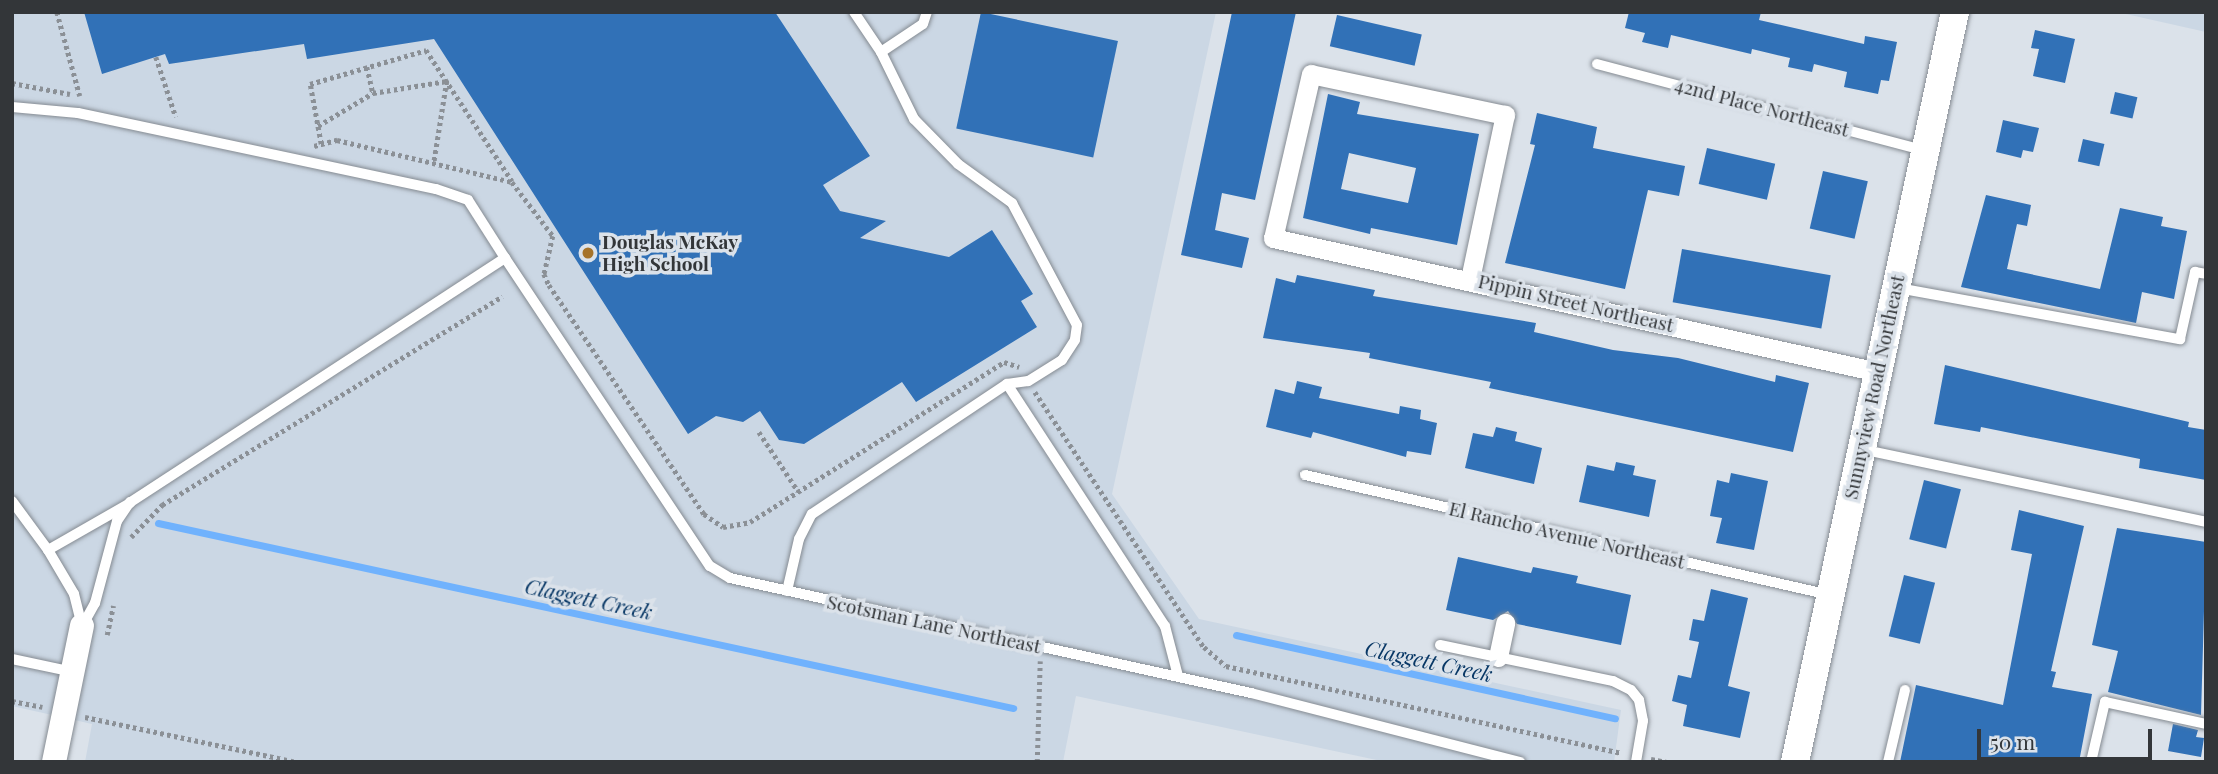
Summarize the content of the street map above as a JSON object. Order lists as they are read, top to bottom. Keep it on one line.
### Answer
{"streets":{"main road":["Sunnyview Road Northeast"],"street":["Pippin Street Northeast"],"lane":["42nd Place Northeast","El Rancho Avenue Northeast","Scotsman Lane Northeast"]},"crossings":[["42nd Place Northeast","Sunnyview Road Northeast"],["Pippin Street Northeast","Sunnyview Road Northeast"],["Sunnyview Road Northeast","El Rancho Avenue Northeast"]],"water":["Claggett Creek"],"places":["Douglas McKay High School"],"scale_bar":"50 m"}
